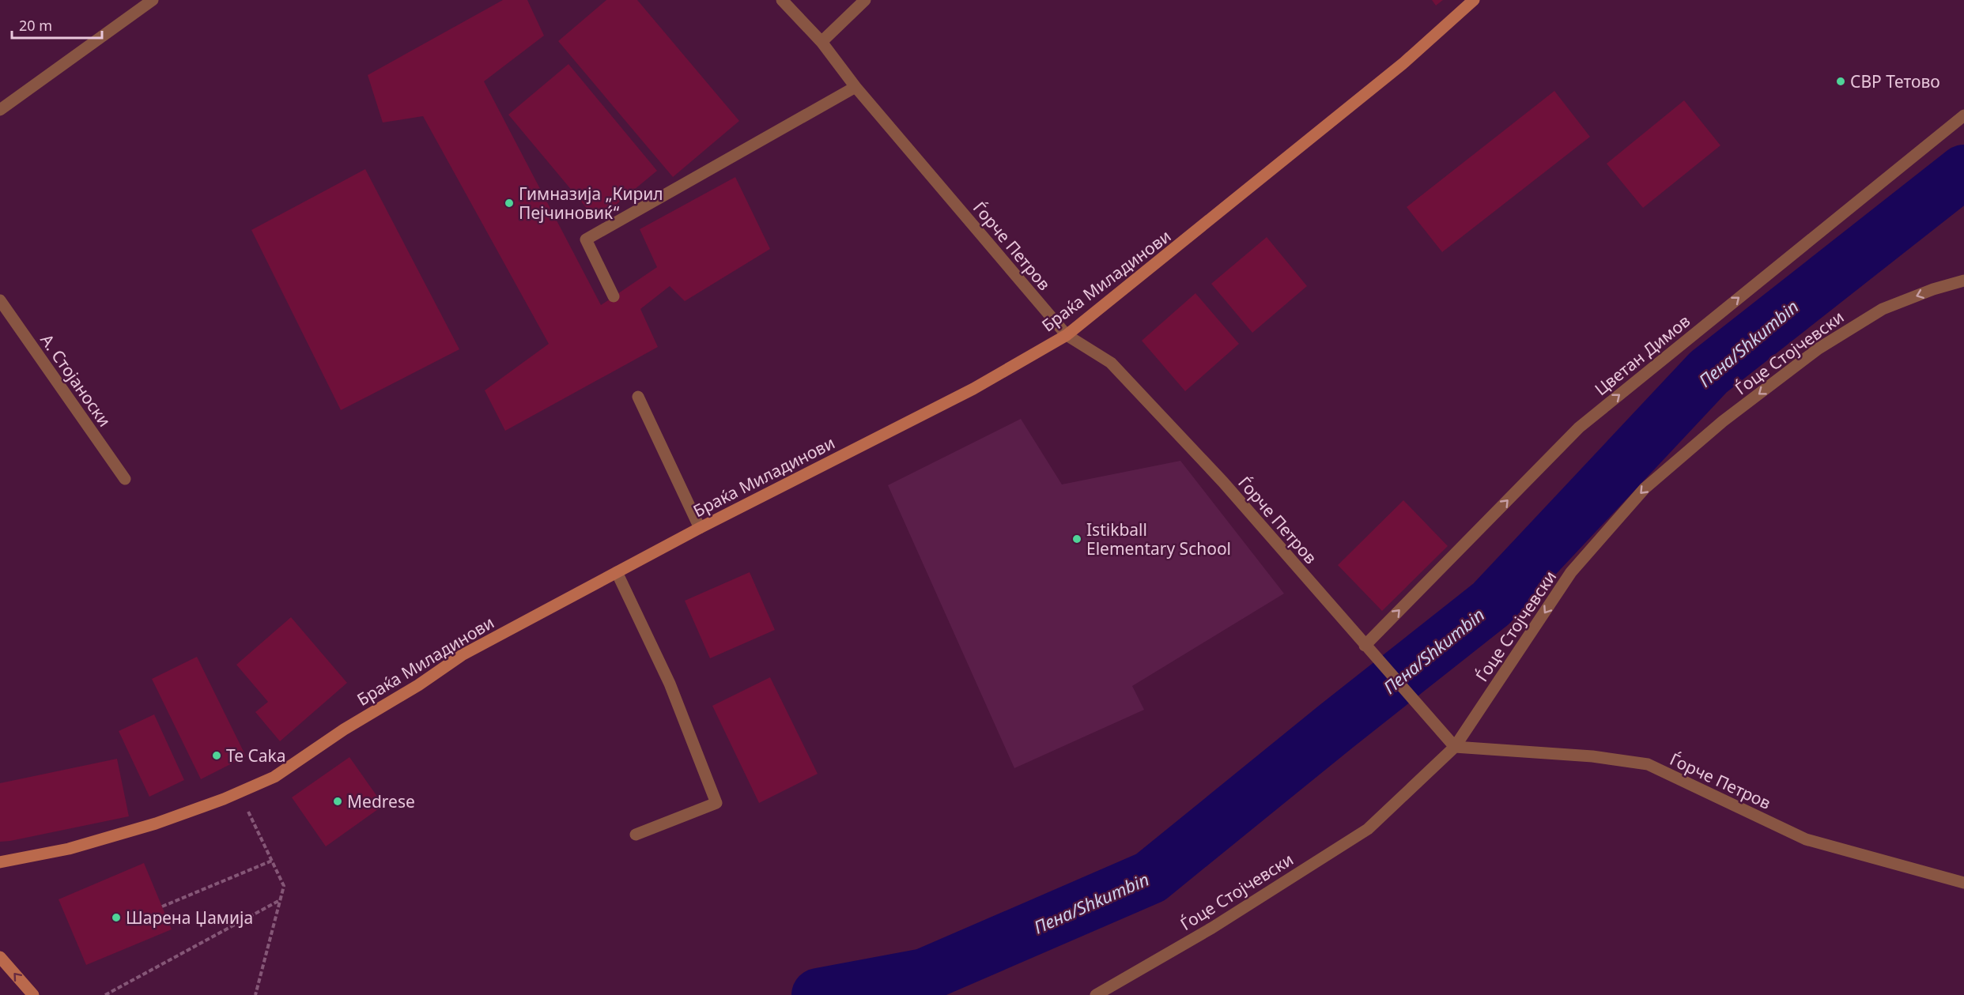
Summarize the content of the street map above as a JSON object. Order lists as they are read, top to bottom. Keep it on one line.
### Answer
{"streets":{"street":["Ѓорче Петров","Браќа Миладинови","Ѓоце Стојчевски","Цветан Димов","А. Стојаноски"]},"crossings":[["Ѓорче Петров","Браќа Миладинови"],["Ѓорче Петров","Ѓоце Стојчевски"],["Ѓорче Петров","Цветан Димов"]],"one_way":["Ѓоце Стојчевски","Цветан Димов"],"water":["Пена/Shkumbin"],"places":["СВР Тетово","Гимназија „Кирил Пејчиновиќ“","Istikball Elementary School","Te Caka","Medrese","Шарена Џамија"],"scale_bar":"20 m"}
